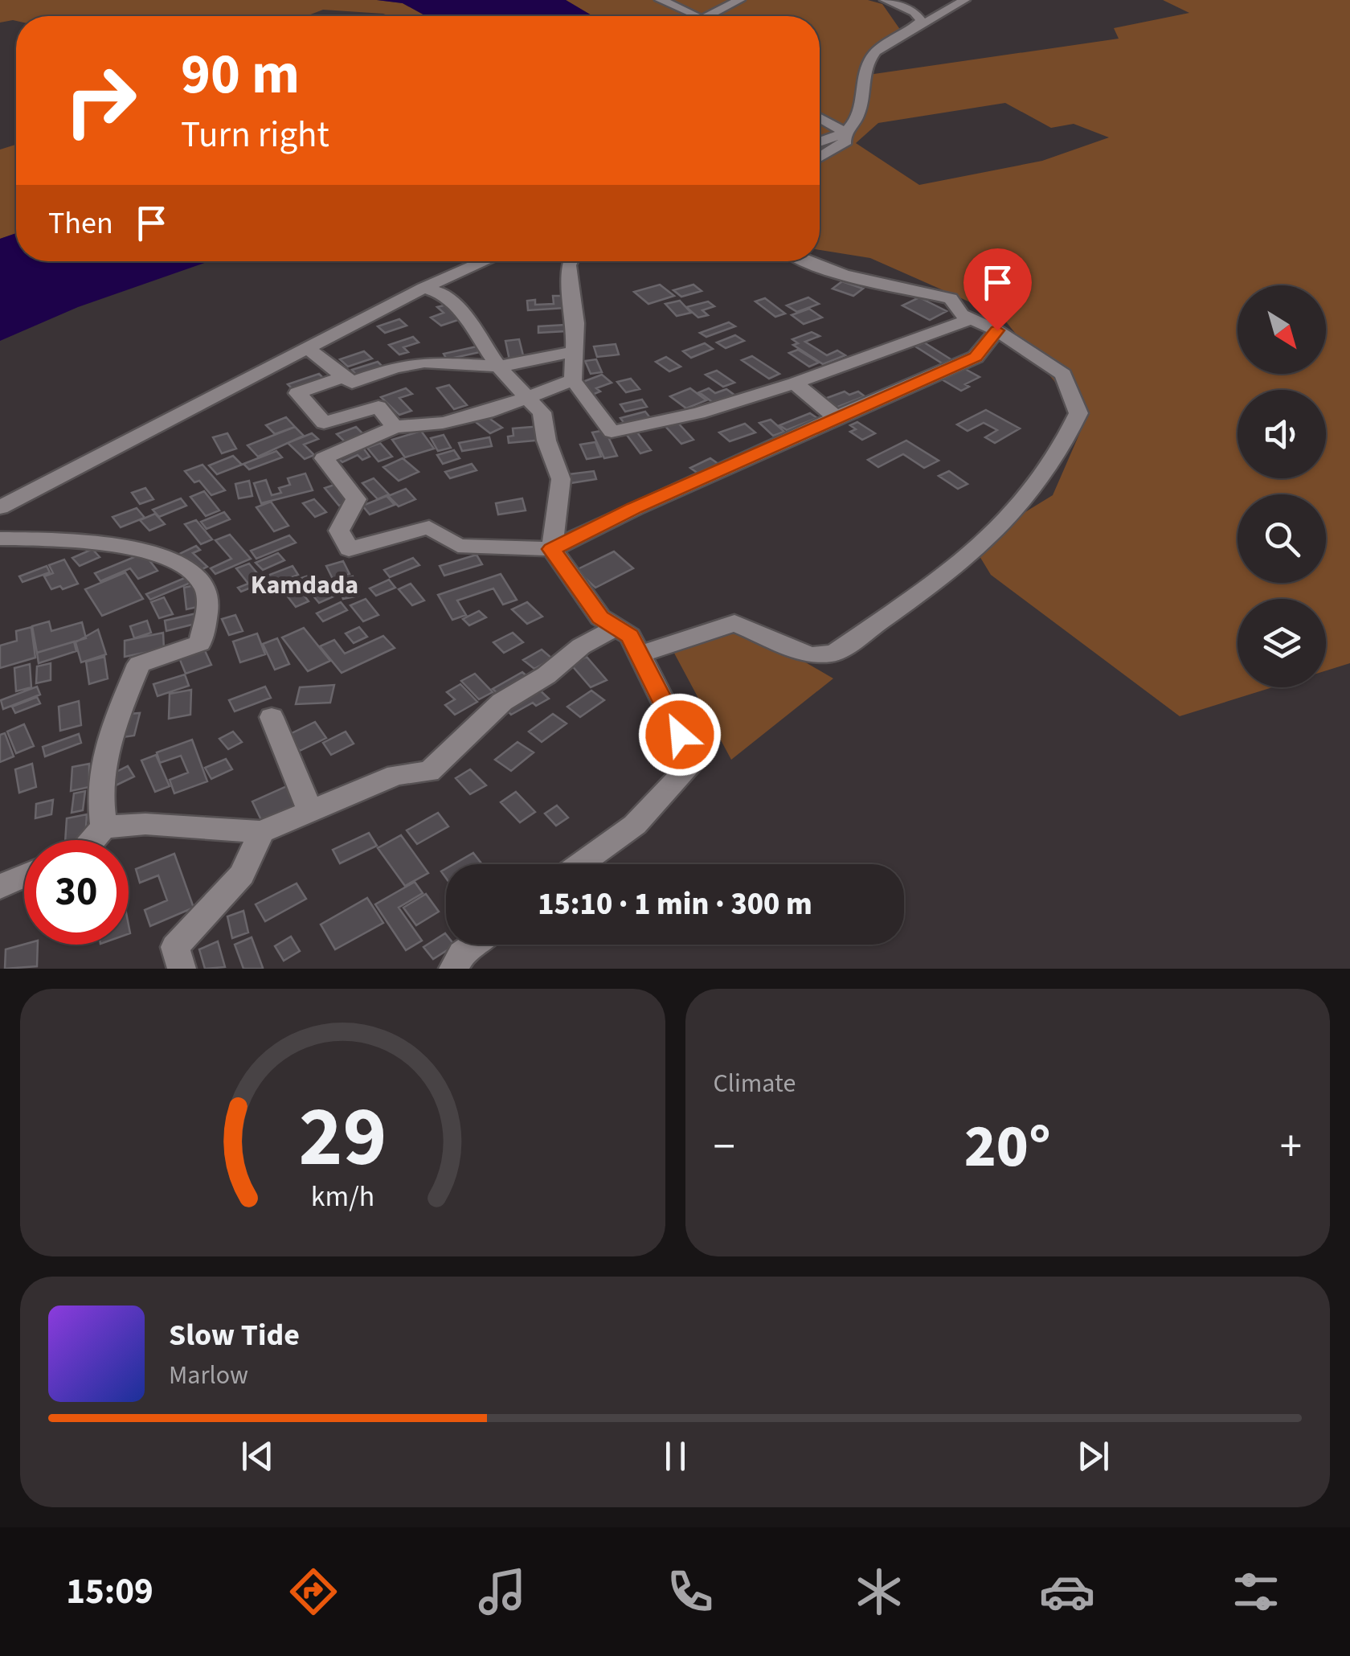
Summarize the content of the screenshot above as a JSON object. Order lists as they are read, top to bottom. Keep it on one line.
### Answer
{"districts":["Kamdada"],"north":"bottom right","page":{"turn":["90 m","Turn right"],"then":"Then","limit":"30","trip":"15:10 · 1 min · 300 m","tile":"Climate","heat":["−","20°","+"],"song":["Slow Tide","Marlow"],"tabs":"15:09","gauge":["29","km/h"]}}
